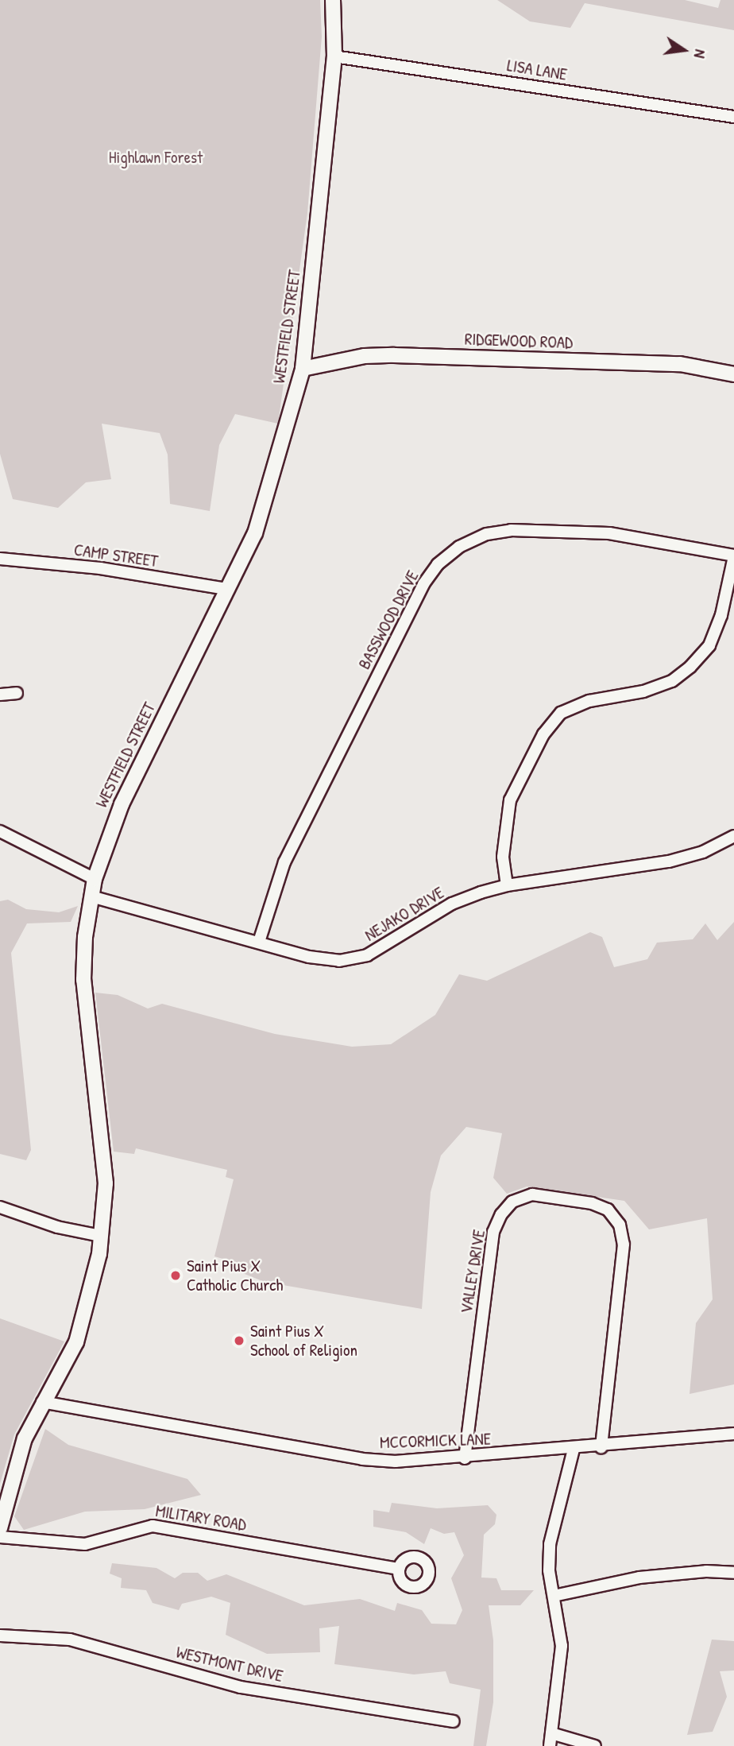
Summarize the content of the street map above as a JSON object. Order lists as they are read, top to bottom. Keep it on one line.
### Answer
{"streets":{"main road":["WESTFIELD STREET","RIDGEWOOD ROAD"],"street":["LISA LANE","CAMP STREET","BASSWOOD DRIVE","NEJAKO DRIVE","VALLEY DRIVE","MCCORMICK LANE","MILITARY ROAD","WESTMONT DRIVE"]},"crossings":[["LISA LANE","WESTFIELD STREET"],["WESTFIELD STREET","RIDGEWOOD ROAD"],["WESTFIELD STREET","CAMP STREET"],["WESTFIELD STREET","NEJAKO DRIVE"],["WESTFIELD STREET","MCCORMICK LANE"],["BASSWOOD DRIVE","NEJAKO DRIVE"],["VALLEY DRIVE","MCCORMICK LANE"]],"parks":["Highlawn Forest"],"places":["Saint Pius X Catholic Church","Saint Pius X School of Religion"],"north":"right"}
